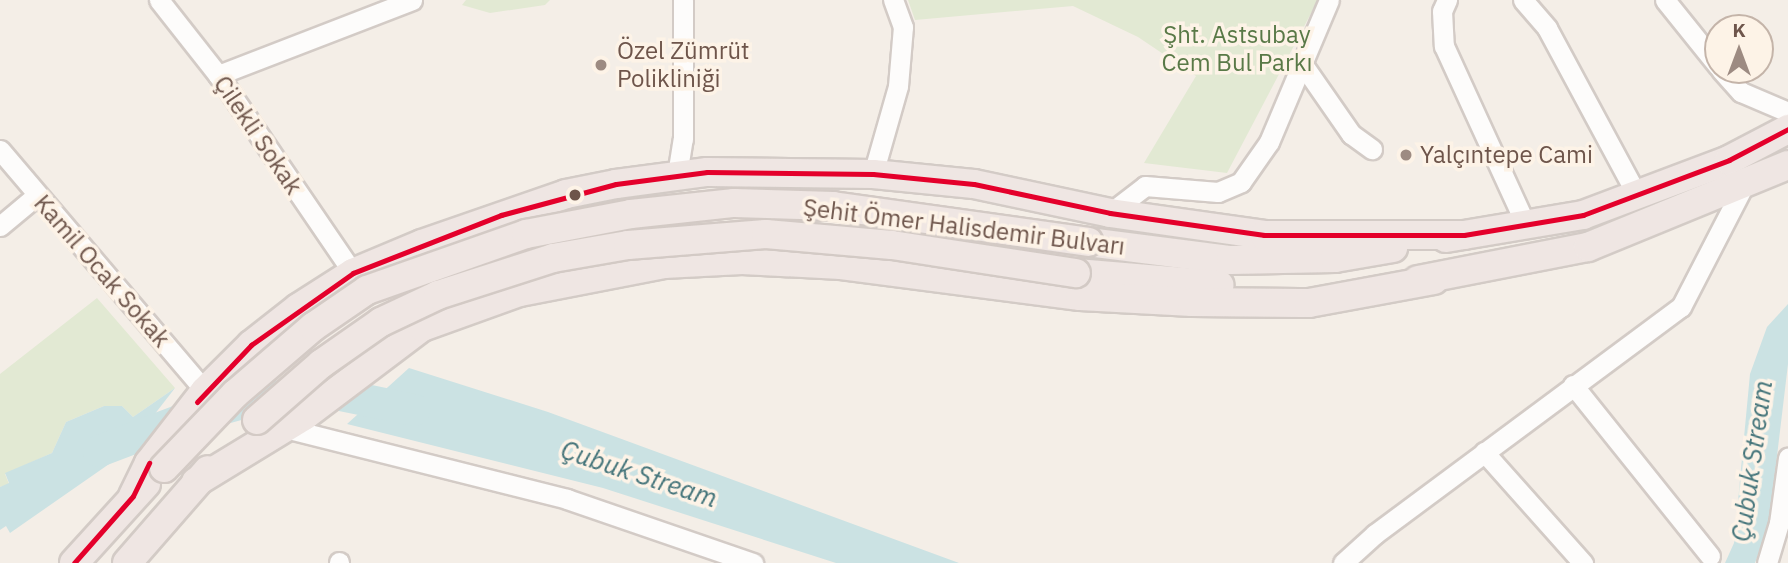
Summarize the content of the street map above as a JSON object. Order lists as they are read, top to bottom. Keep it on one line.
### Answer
{"streets":{"highway":["Şehit Ömer Halisdemir Bulvarı"],"street":["Çilekli Sokak","Kamil Ocak Sokak"]},"crossings":[["Çilekli Sokak","Şehit Ömer Halisdemir Bulvarı"],["Şehit Ömer Halisdemir Bulvarı","Kamil Ocak Sokak"]],"water":["Çubuk Stream"],"parks":["Şht. Astsubay Cem Bul Parkı"],"places":["Özel Zümrüt Polikliniği","Yalçıntepe Cami"],"north":"top"}
